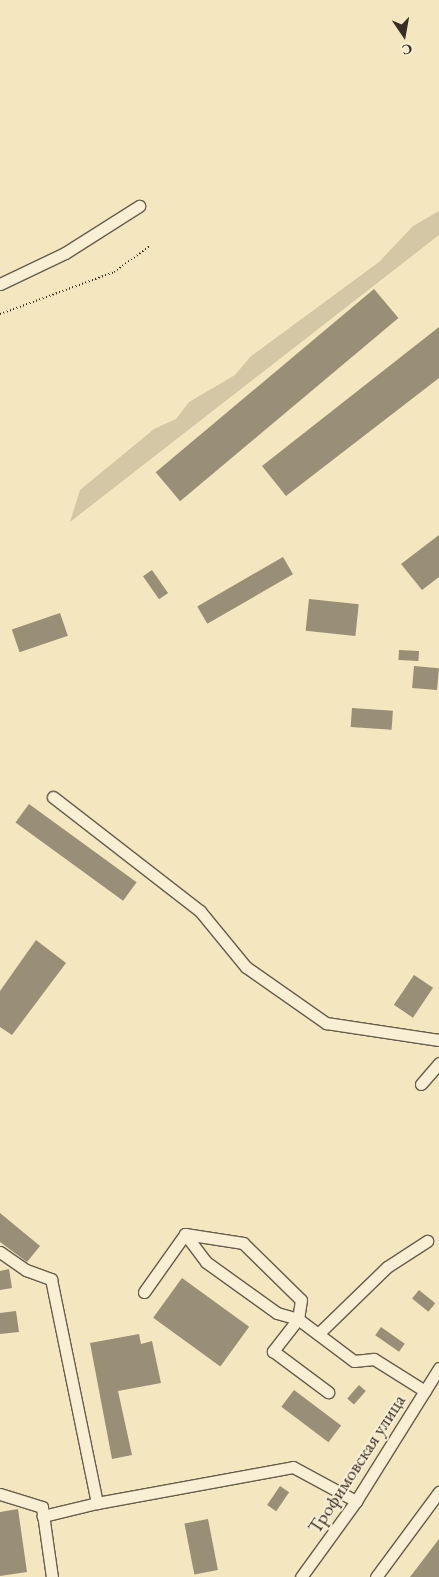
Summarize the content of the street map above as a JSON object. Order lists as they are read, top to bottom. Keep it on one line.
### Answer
{"streets":{"street":["Трофимовская улица"]},"north":"bottom"}
